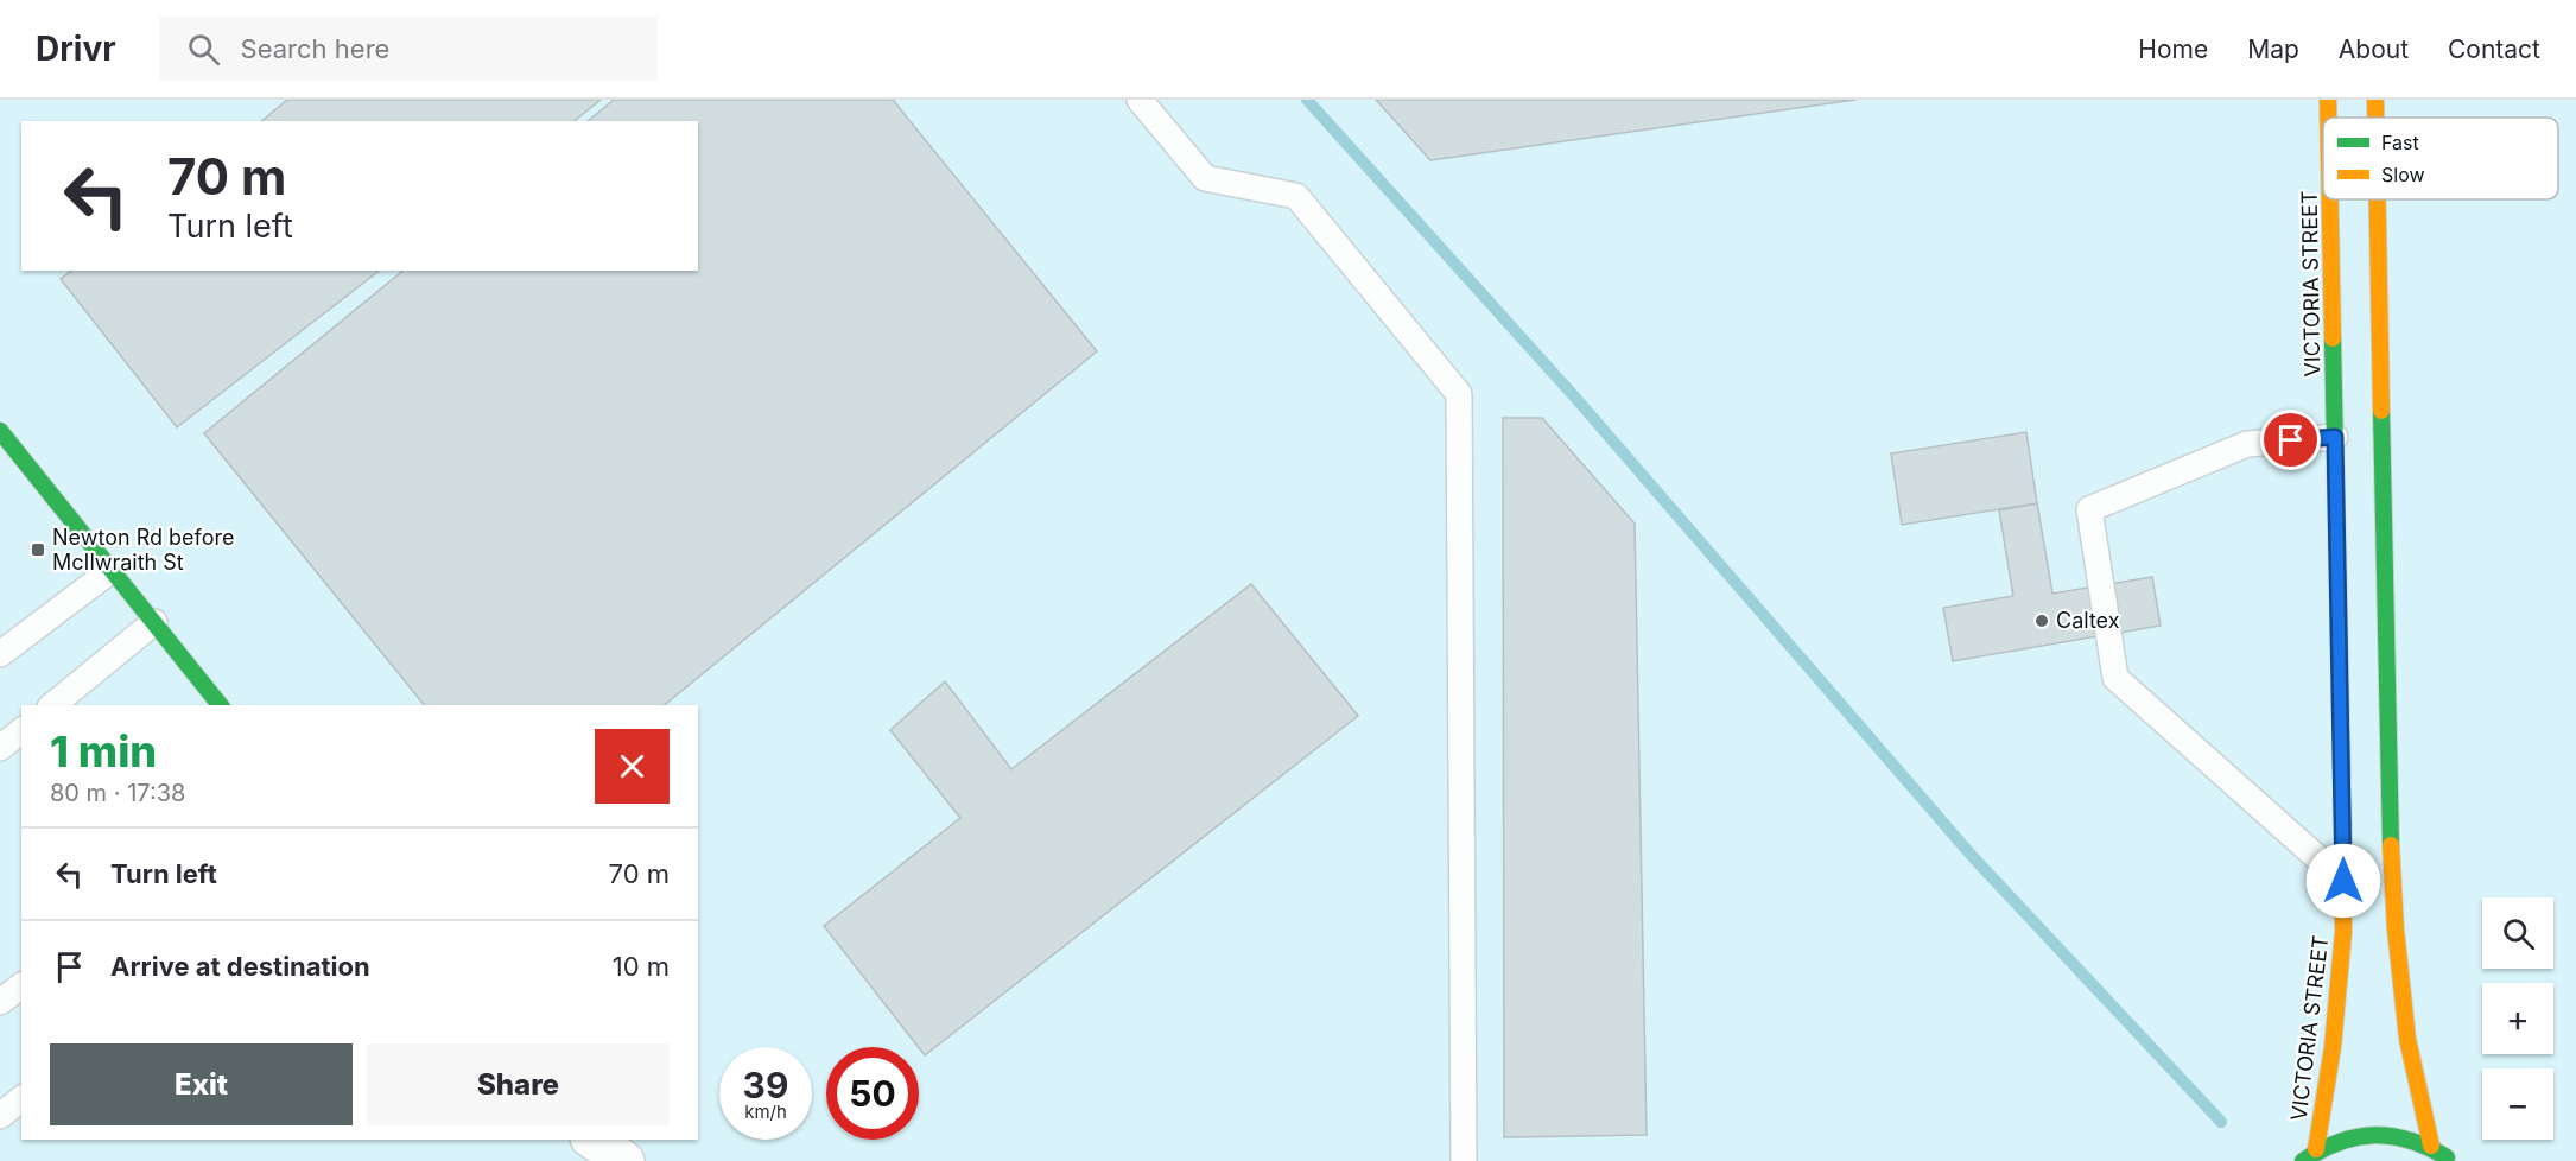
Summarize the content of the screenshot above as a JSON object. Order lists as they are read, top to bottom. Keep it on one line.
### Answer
{"streets":{"main road":["VICTORIA STREET"]},"places":{"transit":["Newton Rd before McIlwraith St"],"other":["Caltex"]},"legend":["Fast","Slow"],"page":{"header":"Drivr","search":"Search here","nav":["Home","Map","About","Contact"],"turn":["70 m","Turn left"],"heading":["1 min","80 m · 17:38"],"list":[{"name":"Turn left","value":"70 m"},{"name":"Arrive at destination","value":"10 m"}],"map_buttons":["+","−"],"buttons":["Exit","Share"],"speed":"39 km/h","limit":"50"}}
